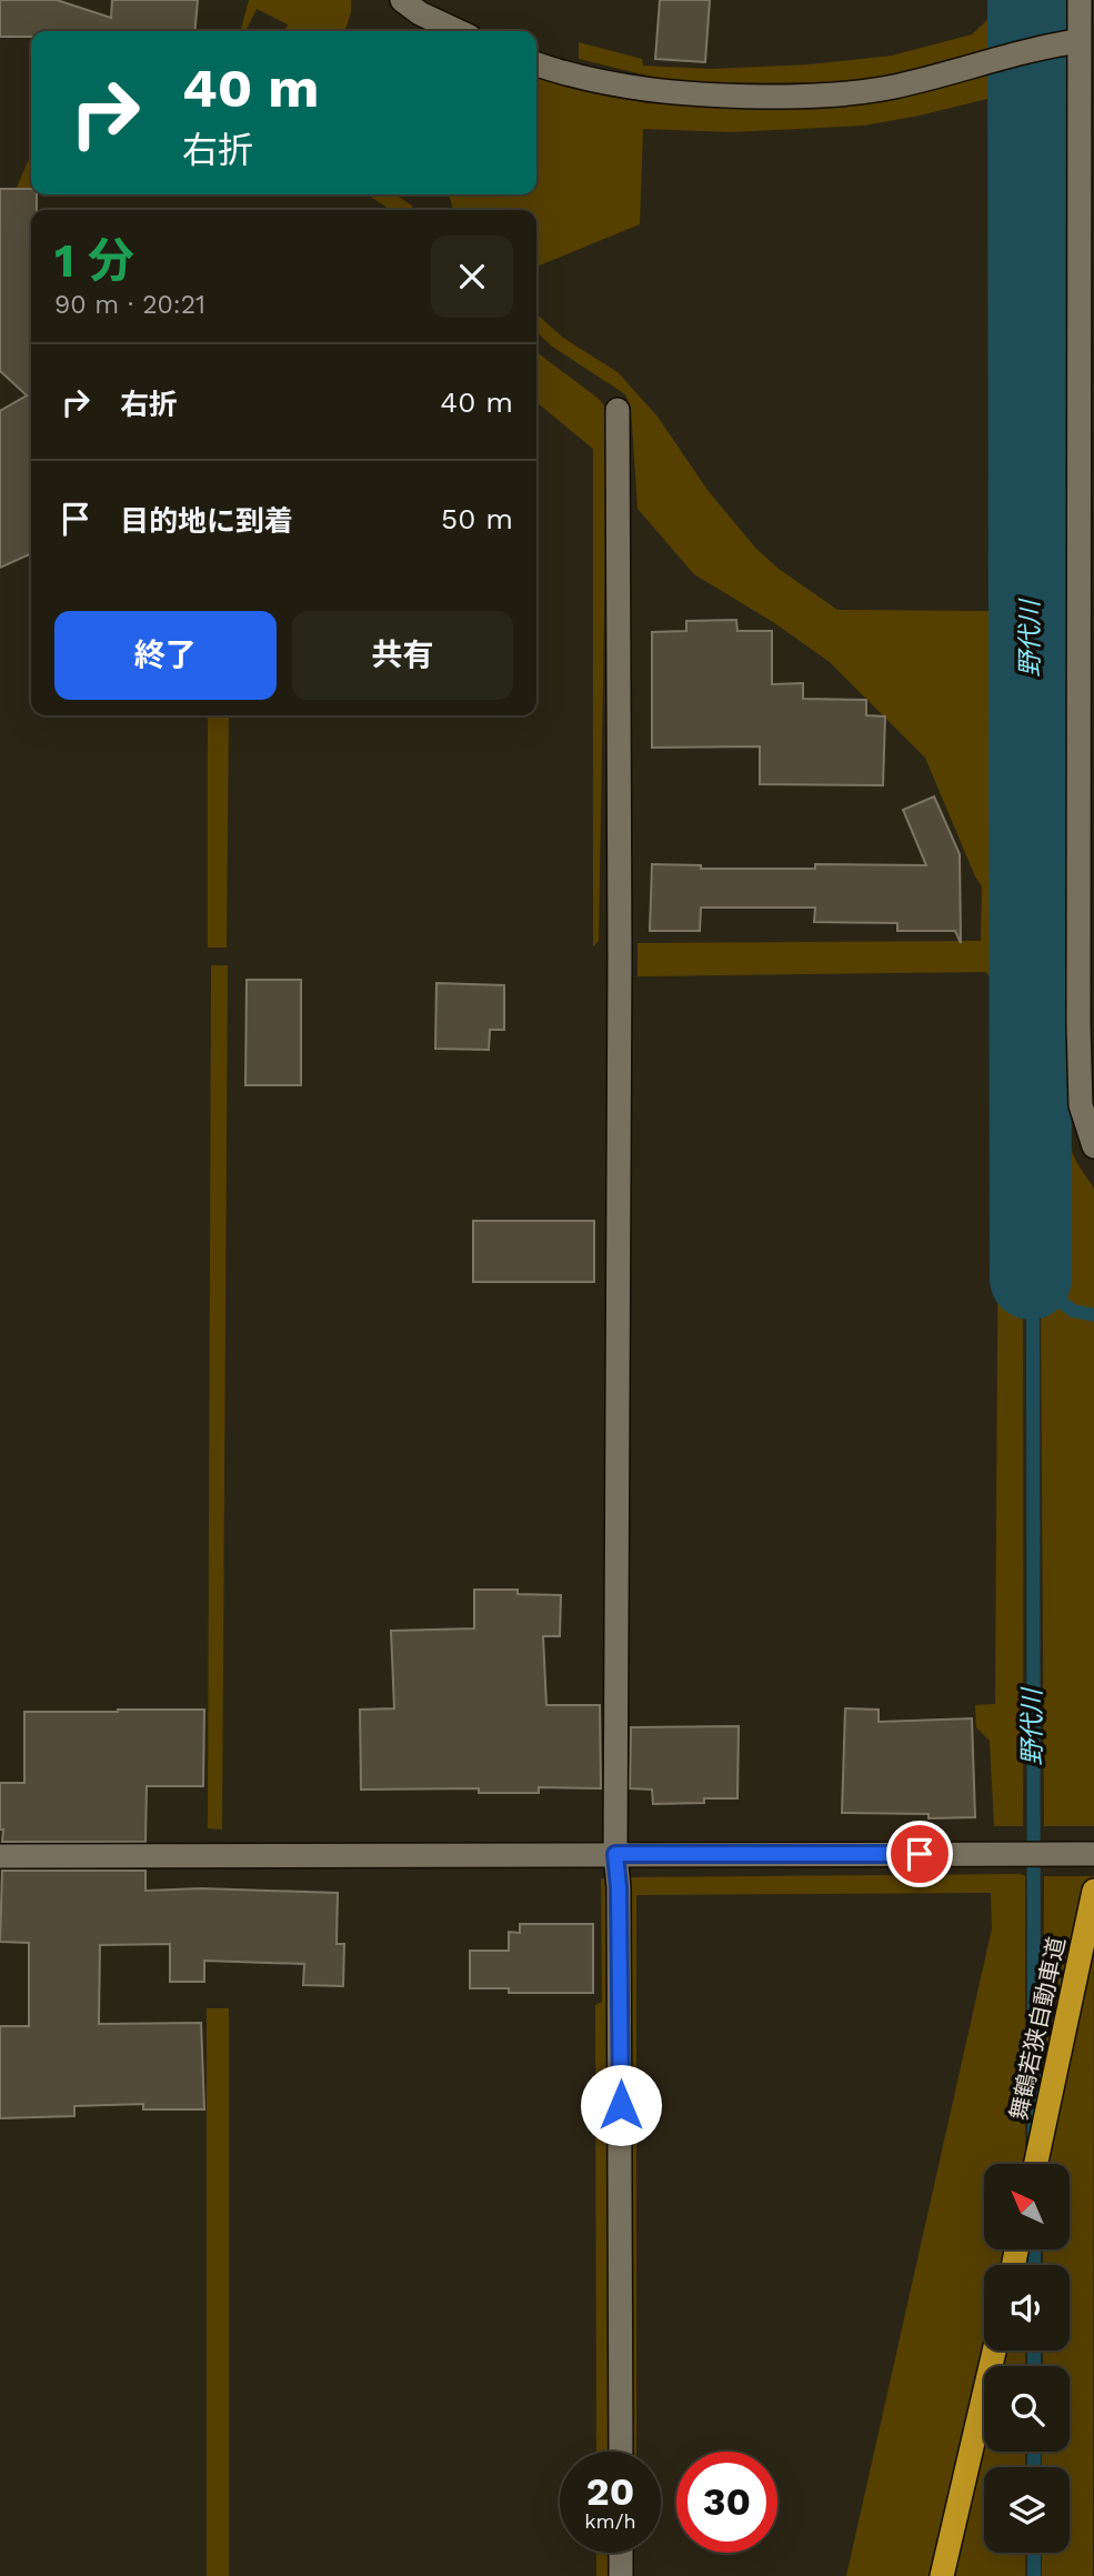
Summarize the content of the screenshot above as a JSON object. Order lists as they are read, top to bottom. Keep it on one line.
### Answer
{"streets":{"highway":["舞鶴若狭自動車道"]},"water":["野代川"],"north":"top left","page":{"turn":["40 m","右折"],"heading":["1 分","90 m · 20:21"],"list":[{"name":"右折","value":"40 m"},{"name":"目的地に到着","value":"50 m"}],"buttons":["終了","共有"],"speed":"20 km/h","limit":"30"}}
